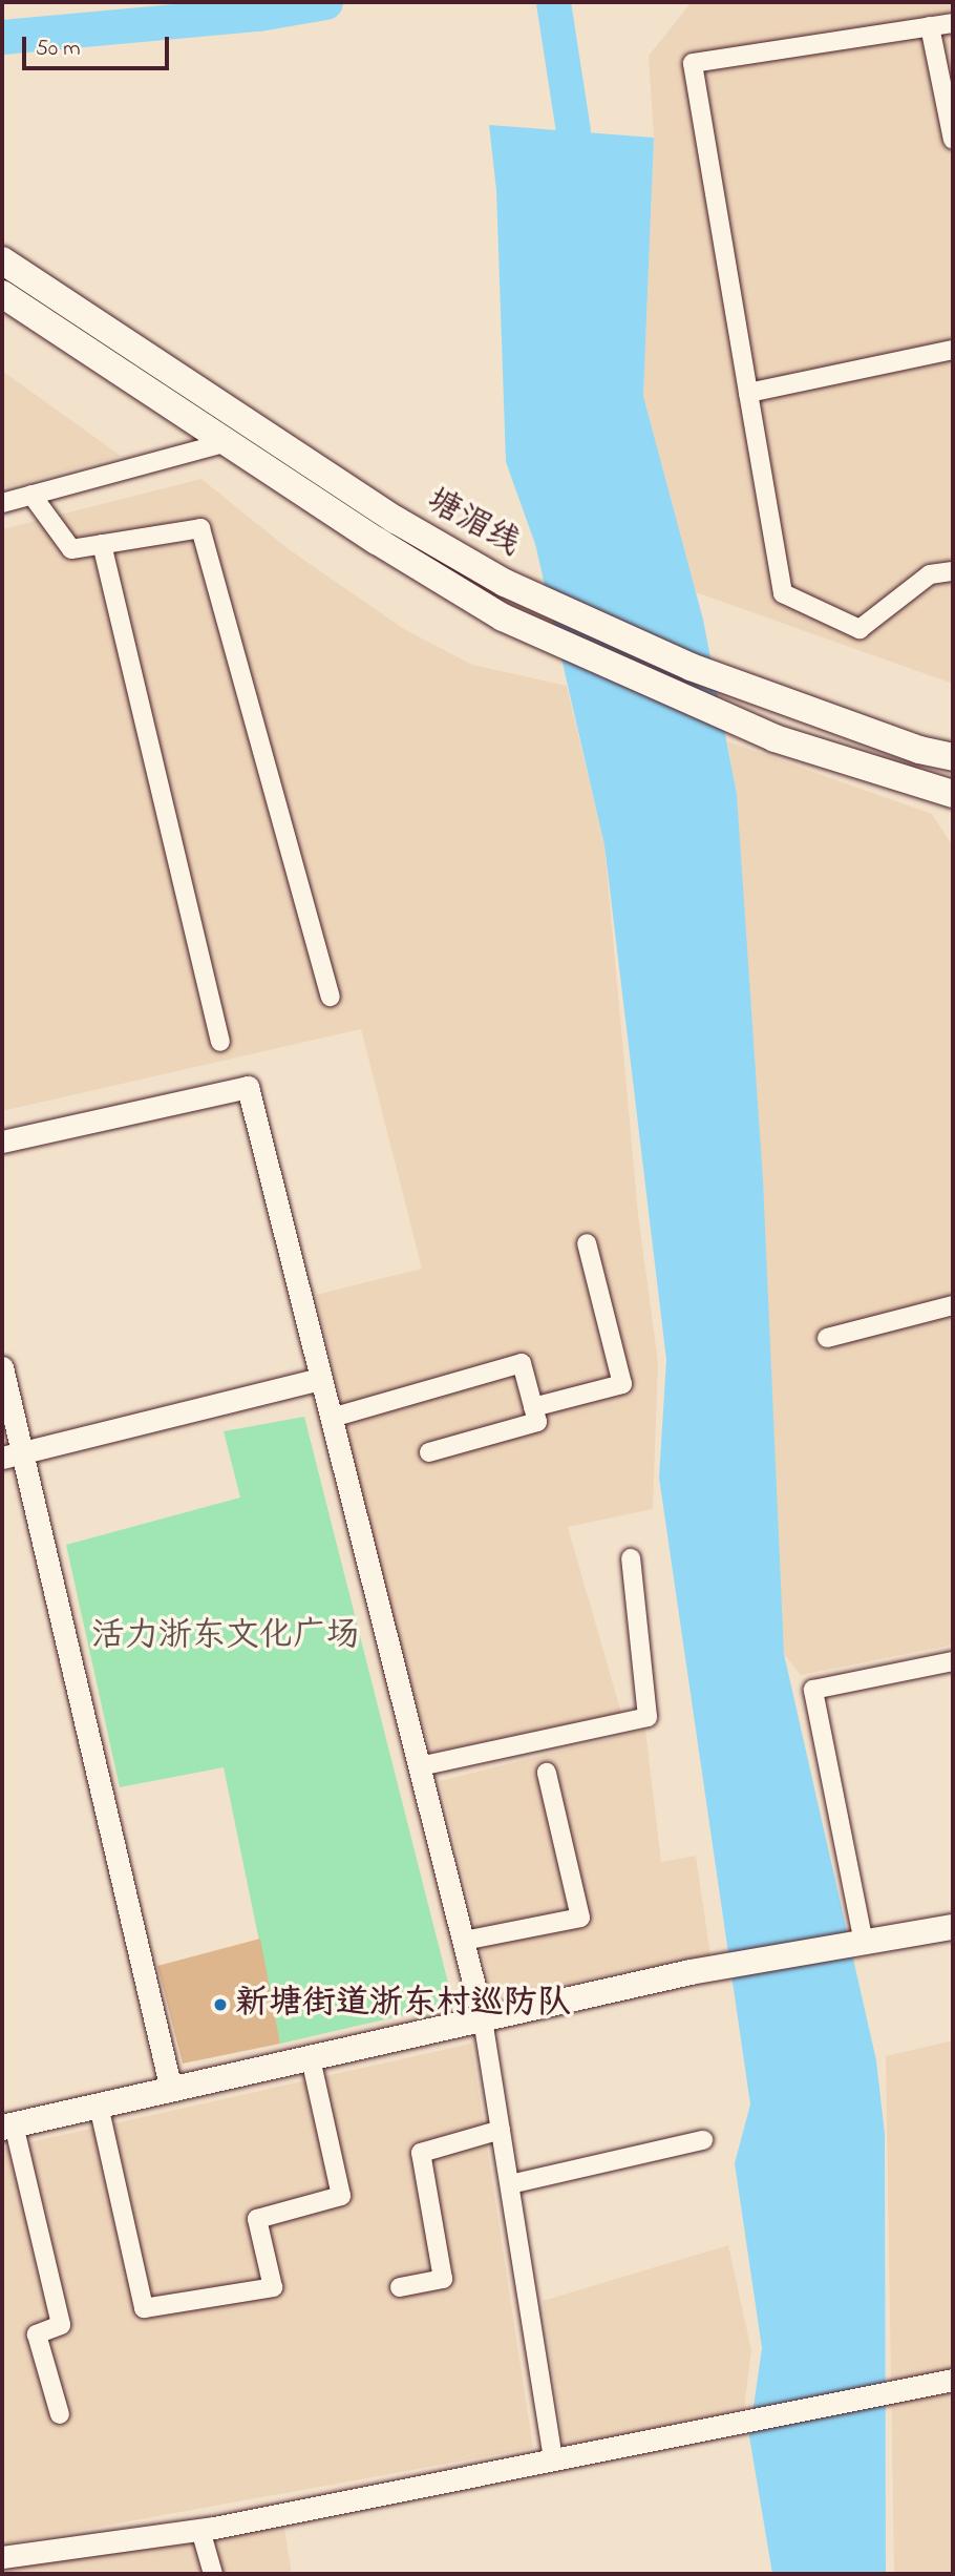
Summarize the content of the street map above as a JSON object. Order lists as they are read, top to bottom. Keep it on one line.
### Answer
{"streets":{"main road":["塘湄线"]},"parks":["活力浙东文化广场"],"places":["新塘街道浙东村巡防队"],"scale_bar":"50 m"}
